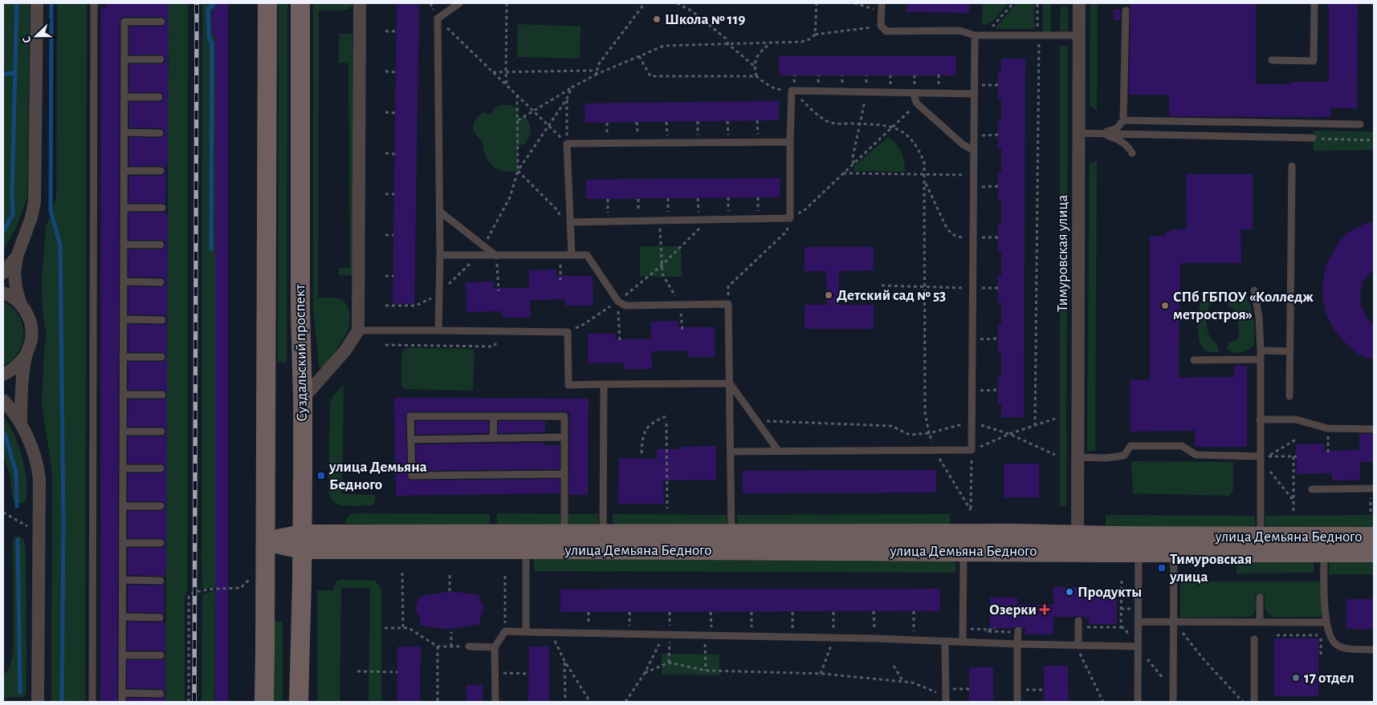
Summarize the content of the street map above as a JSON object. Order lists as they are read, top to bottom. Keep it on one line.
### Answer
{"streets":{"main road":["Суздальский проспект","улица Демьяна Бедного"],"street":["Тимуровская улица"]},"crossings":[["Тимуровская улица","улица Демьяна Бедного"],["Суздальский проспект","улица Демьяна Бедного"]],"places":{"other":["Школа № 119","Детский сад № 53","СПб ГБПОУ «Колледж метростроя»","Продукты","17 отдел"],"transit":["улица Демьяна Бедного","Тимуровская улица"],"health":["Озерки"]},"north":"left"}
